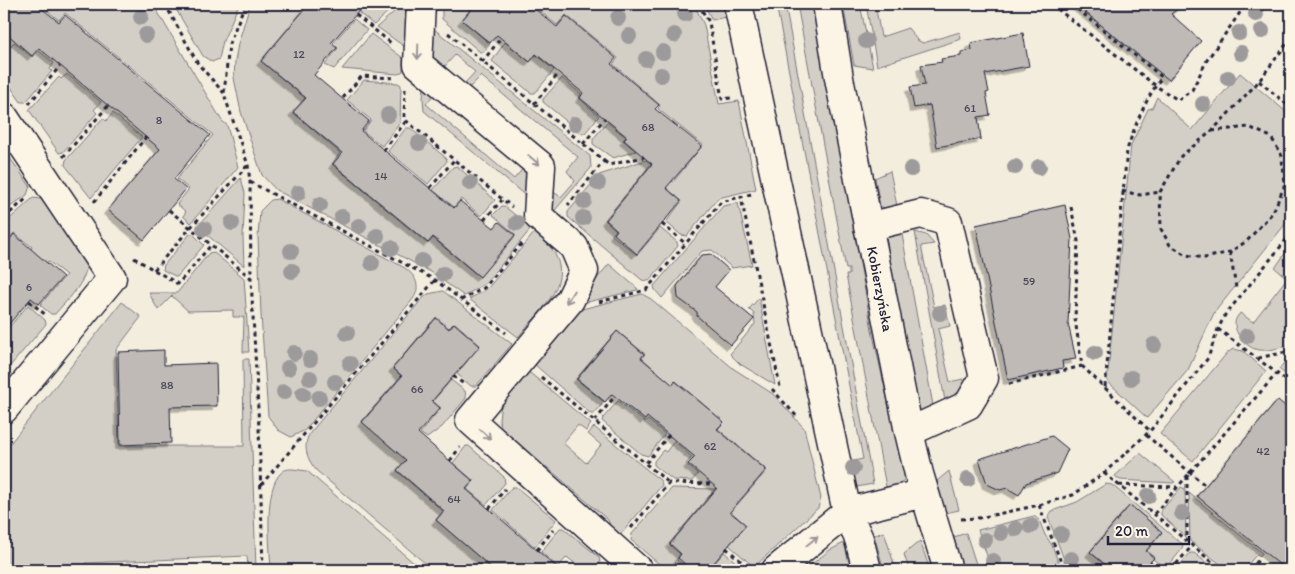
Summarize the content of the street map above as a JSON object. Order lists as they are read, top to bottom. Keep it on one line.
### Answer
{"streets":{"street":["Kobierzyńska"]},"house_numbers":["12","61","8","68","14","59","6","88","66","62","42","64"],"scale_bar":"20 m"}
